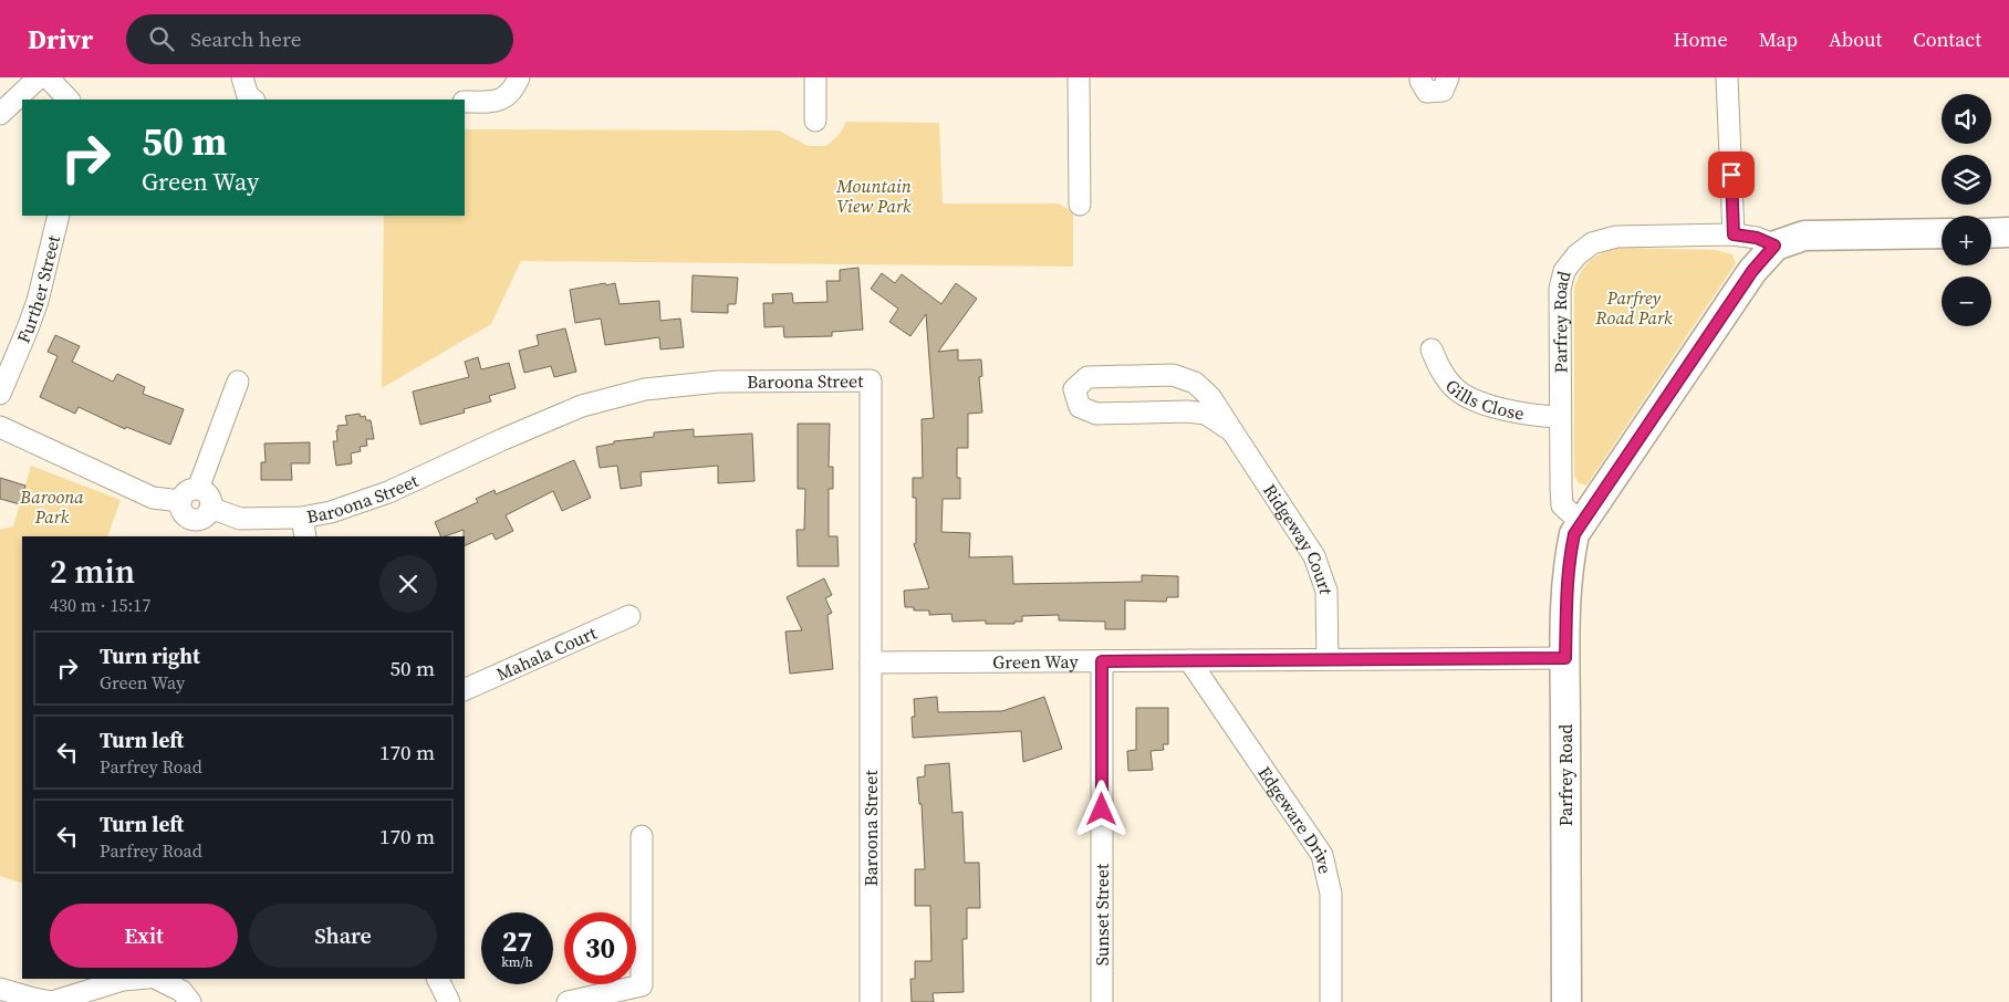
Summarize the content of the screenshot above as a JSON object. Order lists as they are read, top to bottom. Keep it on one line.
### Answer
{"streets":{"main road":["Parfrey Road"],"street":["Further Street","Baroona Street","Gills Close","Ridgeway Court","Mahala Court","Green Way","Edgeware Drive","Sunset Street"]},"crossings":[["Parfrey Road","Gills Close"],["Parfrey Road","Green Way"],["Baroona Street","Green Way"],["Ridgeway Court","Green Way"],["Green Way","Edgeware Drive"],["Green Way","Sunset Street"]],"parks":["Mountain View Park","Parfrey Road Park","Baroona Park"],"page":{"header":"Drivr","search":"Search here","nav":["Home","Map","About","Contact"],"map_buttons":["+","−"],"turn":["50 m","Green Way"],"heading":["2 min","430 m · 15:17"],"list":[{"name":"Turn right","note":"Green Way","value":"50 m"},{"name":"Turn left","note":"Parfrey Road","value":"170 m"},{"name":"Turn left","note":"Parfrey Road","value":"170 m"}],"buttons":["Exit","Share"],"speed":"27 km/h","limit":"30"}}
